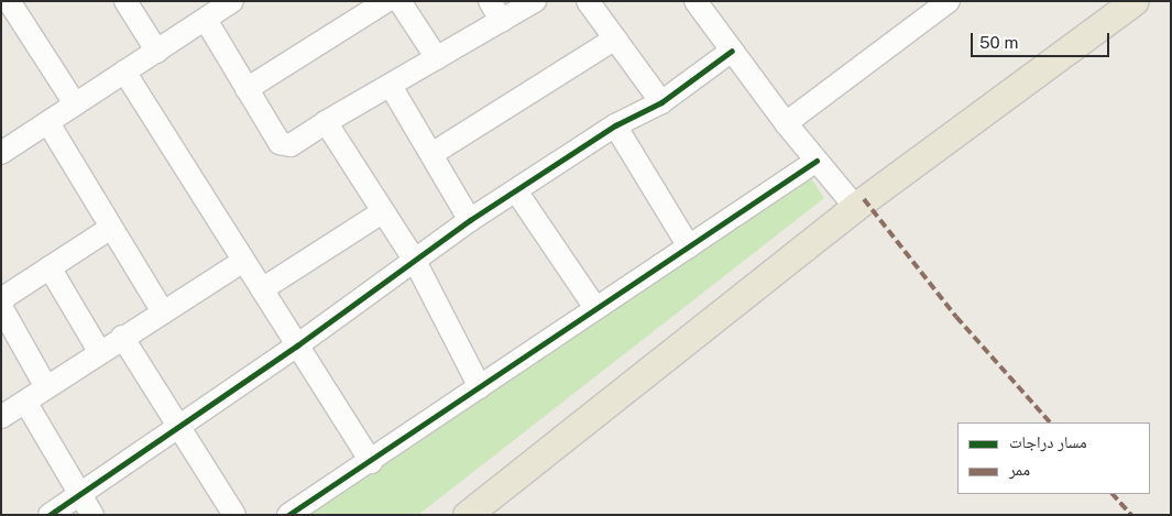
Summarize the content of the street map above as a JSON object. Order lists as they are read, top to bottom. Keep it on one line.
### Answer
{"legend":["مسار دراجات","ممر"],"scale_bar":"50 m"}
